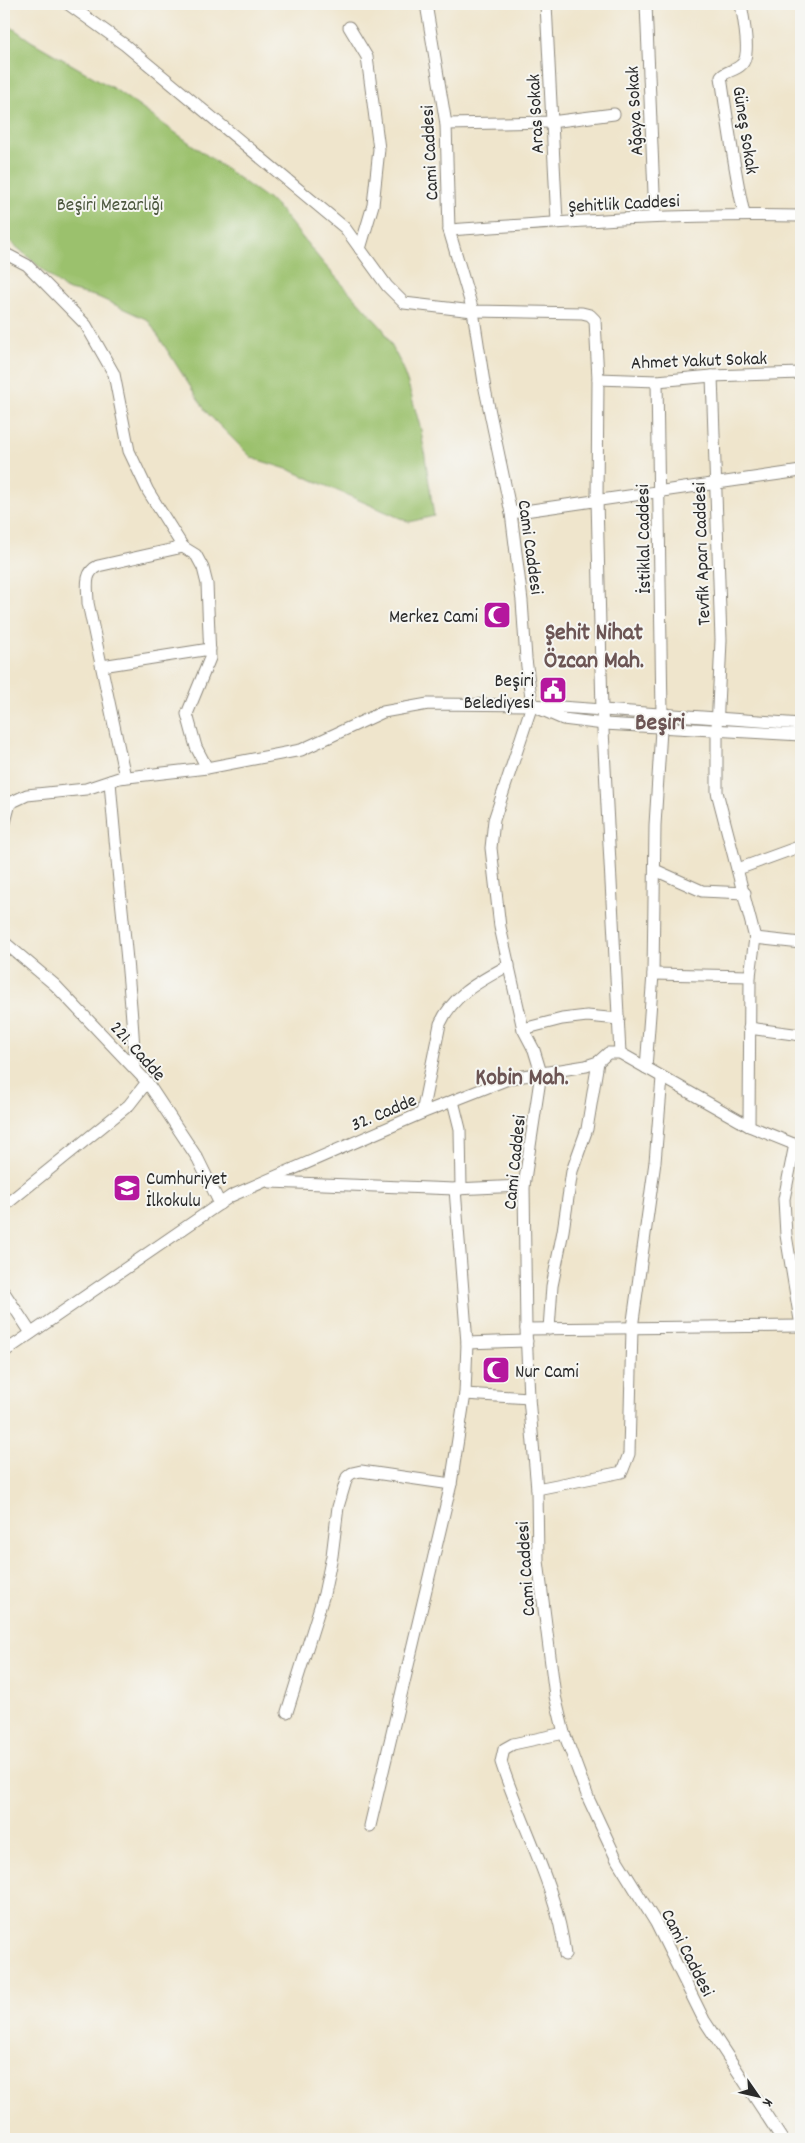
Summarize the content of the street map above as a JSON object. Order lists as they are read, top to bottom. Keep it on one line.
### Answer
{"streets":{"street":["Ağaya Sokak","Aras Sokak","Güneş Sokak","Cami Caddesi","Şehitlik Caddesi","Ahmet Yakut Sokak","İstiklal Caddesi","Tevfik Aparı Caddesi","221. Cadde","32. Cadde"]},"crossings":[["Ağaya Sokak","Şehitlik Caddesi"],["Aras Sokak","Şehitlik Caddesi"],["Güneş Sokak","Şehitlik Caddesi"],["Cami Caddesi","Şehitlik Caddesi"],["Cami Caddesi","32. Cadde"],["Ahmet Yakut Sokak","İstiklal Caddesi"],["Ahmet Yakut Sokak","Tevfik Aparı Caddesi"],["221. Cadde","32. Cadde"]],"districts":["Şehit Nihat Özcan Mah.","Beşiri","Kobin Mah."],"parks":["Beşiri Mezarlığı"],"places":{"mosque":["Merkez Cami","Nur Cami"],"public building":["Beşiri Belediyesi"],"school or university":["Cumhuriyet İlkokulu"]},"north":"bottom right"}
